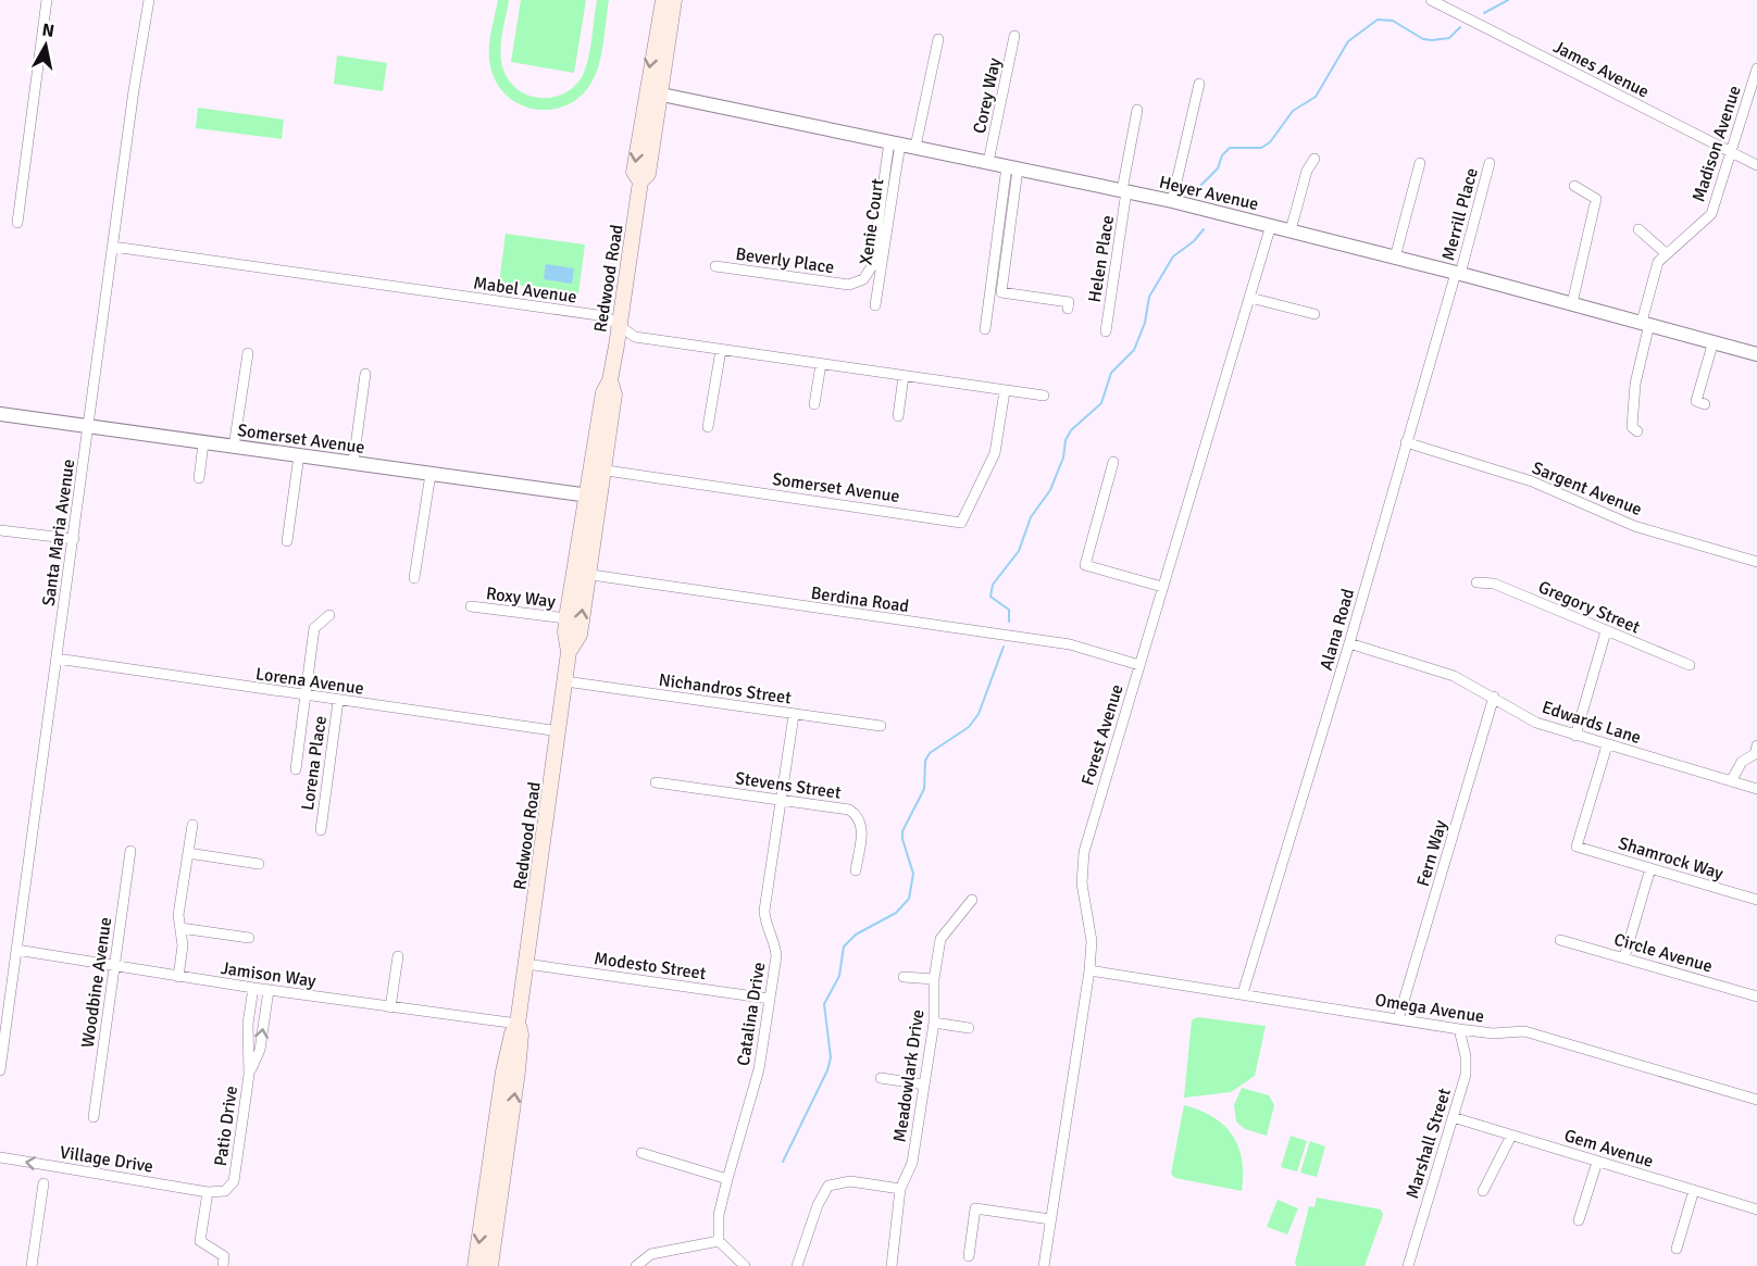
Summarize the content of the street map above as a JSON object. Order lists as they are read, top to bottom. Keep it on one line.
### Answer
{"streets":{"main road":["Redwood Road"],"street":["James Avenue","Corey Way","Madison Avenue","Heyer Avenue","Merrill Place","Xenie Court","Helen Place","Beverly Place","Mabel Avenue","Somerset Avenue","Sargent Avenue","Santa Maria Avenue","Roxy Way","Berdina Road","Gregory Street","Alana Road","Lorena Avenue","Nichandros Street","Edwards Lane","Forest Avenue","Lorena Place","Stevens Street","Fern Way","Shamrock Way","Circle Avenue","Modesto Street","Jamison Way","Woodbine Avenue","Omega Avenue","Catalina Drive","Meadowlark Drive","Patio Drive","Marshall Street","Gem Avenue","Village Drive"]},"crossings":[["James Avenue","Madison Avenue"],["Corey Way","Heyer Avenue"],["Madison Avenue","Heyer Avenue"],["Heyer Avenue","Merrill Place"],["Heyer Avenue","Xenie Court"],["Heyer Avenue","Helen Place"],["Heyer Avenue","Beverly Place"],["Heyer Avenue","Redwood Road"],["Heyer Avenue","Alana Road"],["Heyer Avenue","Forest Avenue"],["Merrill Place","Alana Road"],["Xenie Court","Beverly Place"],["Redwood Road","Mabel Avenue"],["Redwood Road","Somerset Avenue"],["Redwood Road","Roxy Way"],["Redwood Road","Berdina Road"],["Redwood Road","Lorena Avenue"],["Redwood Road","Nichandros Street"],["Redwood Road","Modesto Street"],["Redwood Road","Jamison Way"],["Mabel Avenue","Somerset Avenue"],["Mabel Avenue","Santa Maria Avenue"],["Somerset Avenue","Santa Maria Avenue"],["Sargent Avenue","Alana Road"],["Santa Maria Avenue","Lorena Avenue"],["Santa Maria Avenue","Jamison Way"],["Berdina Road","Forest Avenue"],["Alana Road","Edwards Lane"],["Alana Road","Omega Avenue"],["Lorena Avenue","Lorena Place"],["Nichandros Street","Catalina Drive"],["Edwards Lane","Fern Way"],["Edwards Lane","Shamrock Way"],["Forest Avenue","Omega Avenue"],["Stevens Street","Catalina Drive"],["Fern Way","Omega Avenue"],["Modesto Street","Catalina Drive"],["Jamison Way","Woodbine Avenue"],["Jamison Way","Patio Drive"],["Omega Avenue","Marshall Street"],["Patio Drive","Village Drive"],["Marshall Street","Gem Avenue"]],"one_way":["Village Drive"],"north":"top"}
